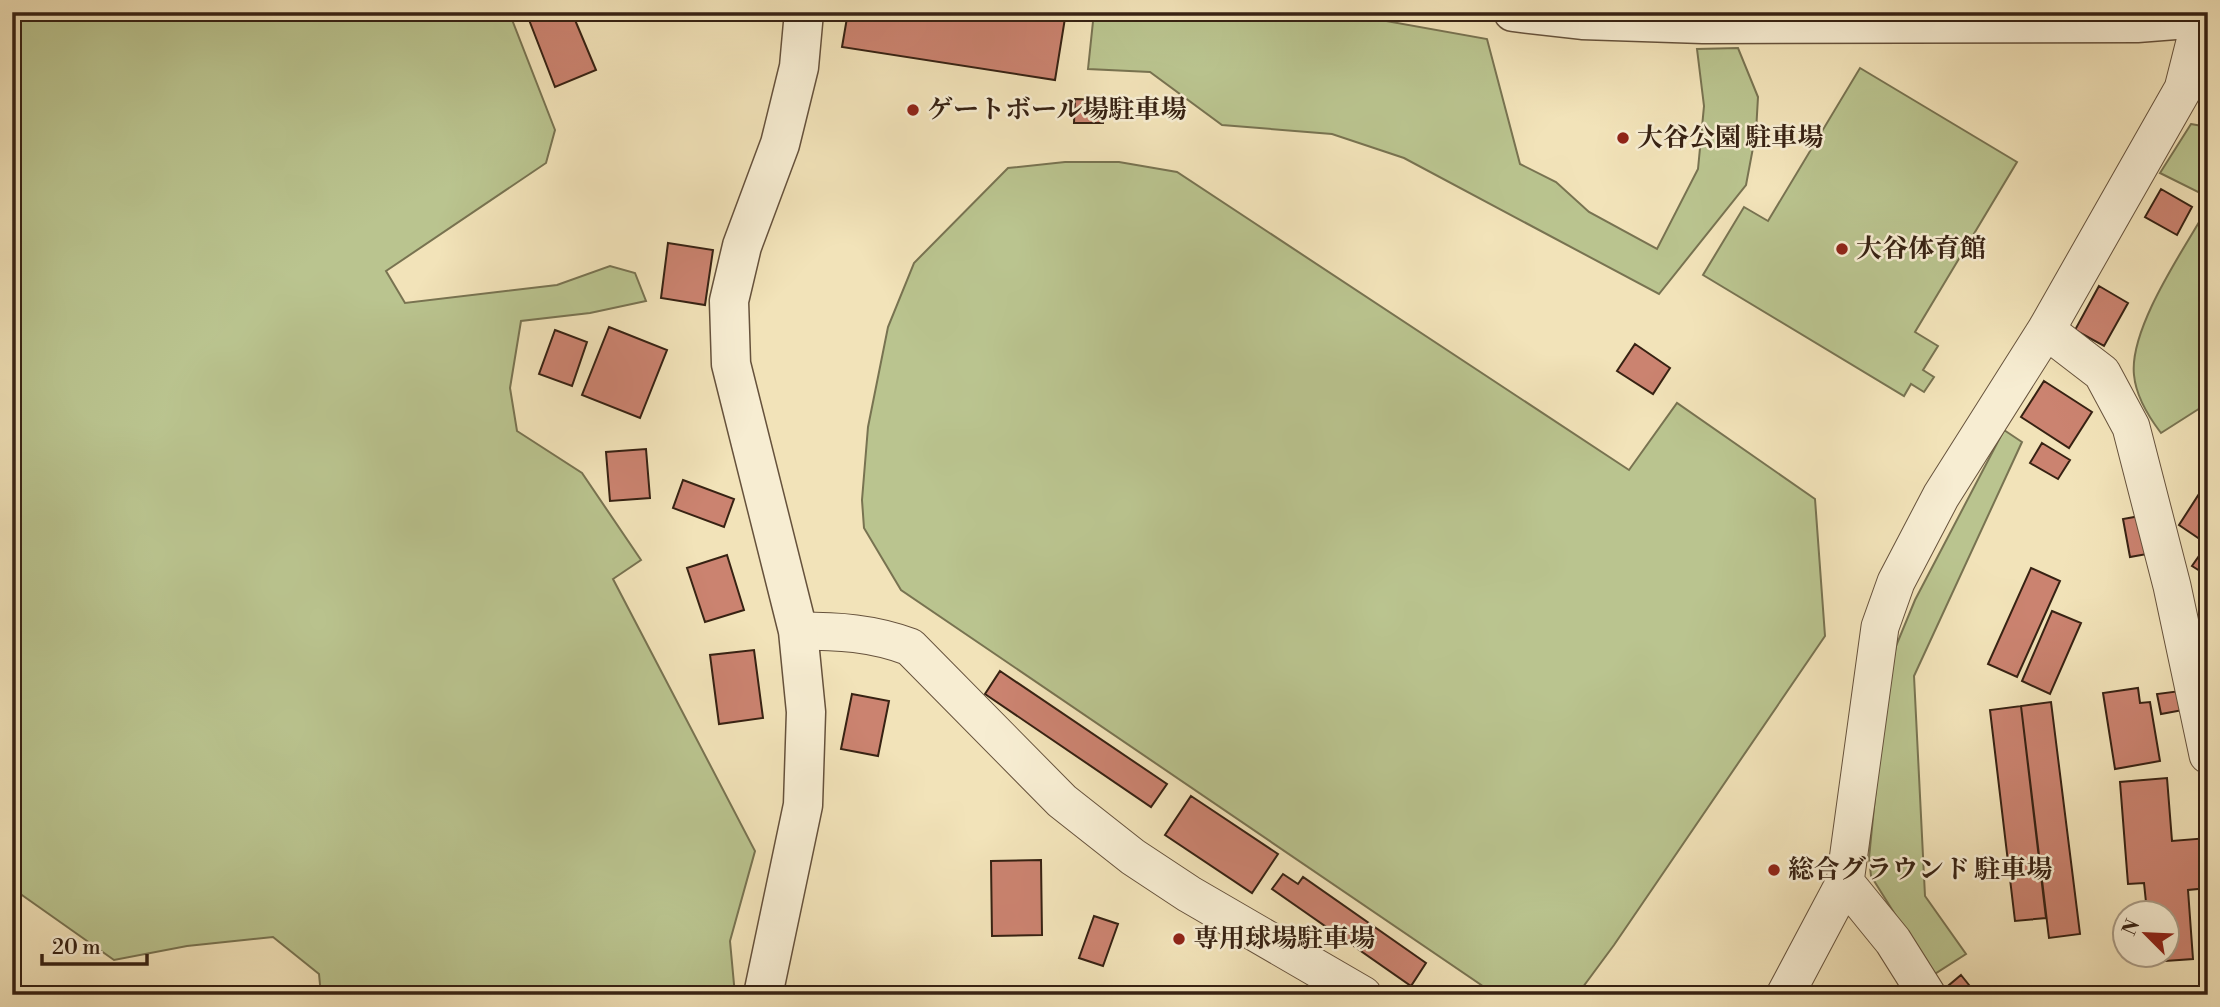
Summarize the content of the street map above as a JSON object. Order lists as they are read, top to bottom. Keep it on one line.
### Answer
{"places":["ゲートボール場駐車場","大谷公園 駐車場","大谷体育館","総合グラウンド 駐車場","専用球場駐車場"],"scale_bar":"20 m","north":"top left"}
